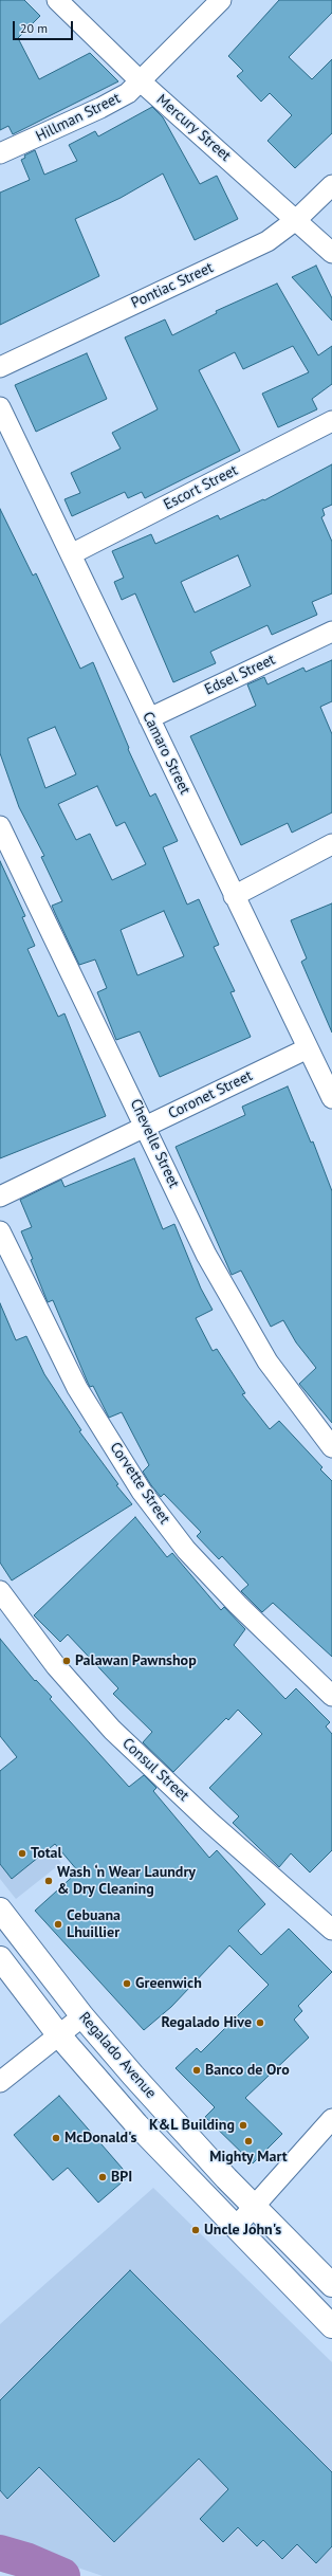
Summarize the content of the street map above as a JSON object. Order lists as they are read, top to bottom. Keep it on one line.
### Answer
{"streets":{"main road":["Regalado Avenue"],"street":["Hillman Street","Mercury Street","Pontiac Street","Escort Street","Edsel Street","Camaro Street","Coronet Street","Chevelle Street","Corvette Street","Consul Street"]},"crossings":[["Hillman Street","Mercury Street"],["Mercury Street","Pontiac Street"],["Escort Street","Camaro Street"],["Edsel Street","Camaro Street"],["Camaro Street","Coronet Street"],["Coronet Street","Chevelle Street"]],"places":["Palawan Pawnshop","Total","Wash ‘n Wear Laundry & Dry Cleaning","Cebuana Lhuillier","Greenwich","Regalado Hive","Banco de Oro","K&L Building","McDonald's","Mighty Mart","BPI","Uncle John's"],"scale_bar":"20 m"}
